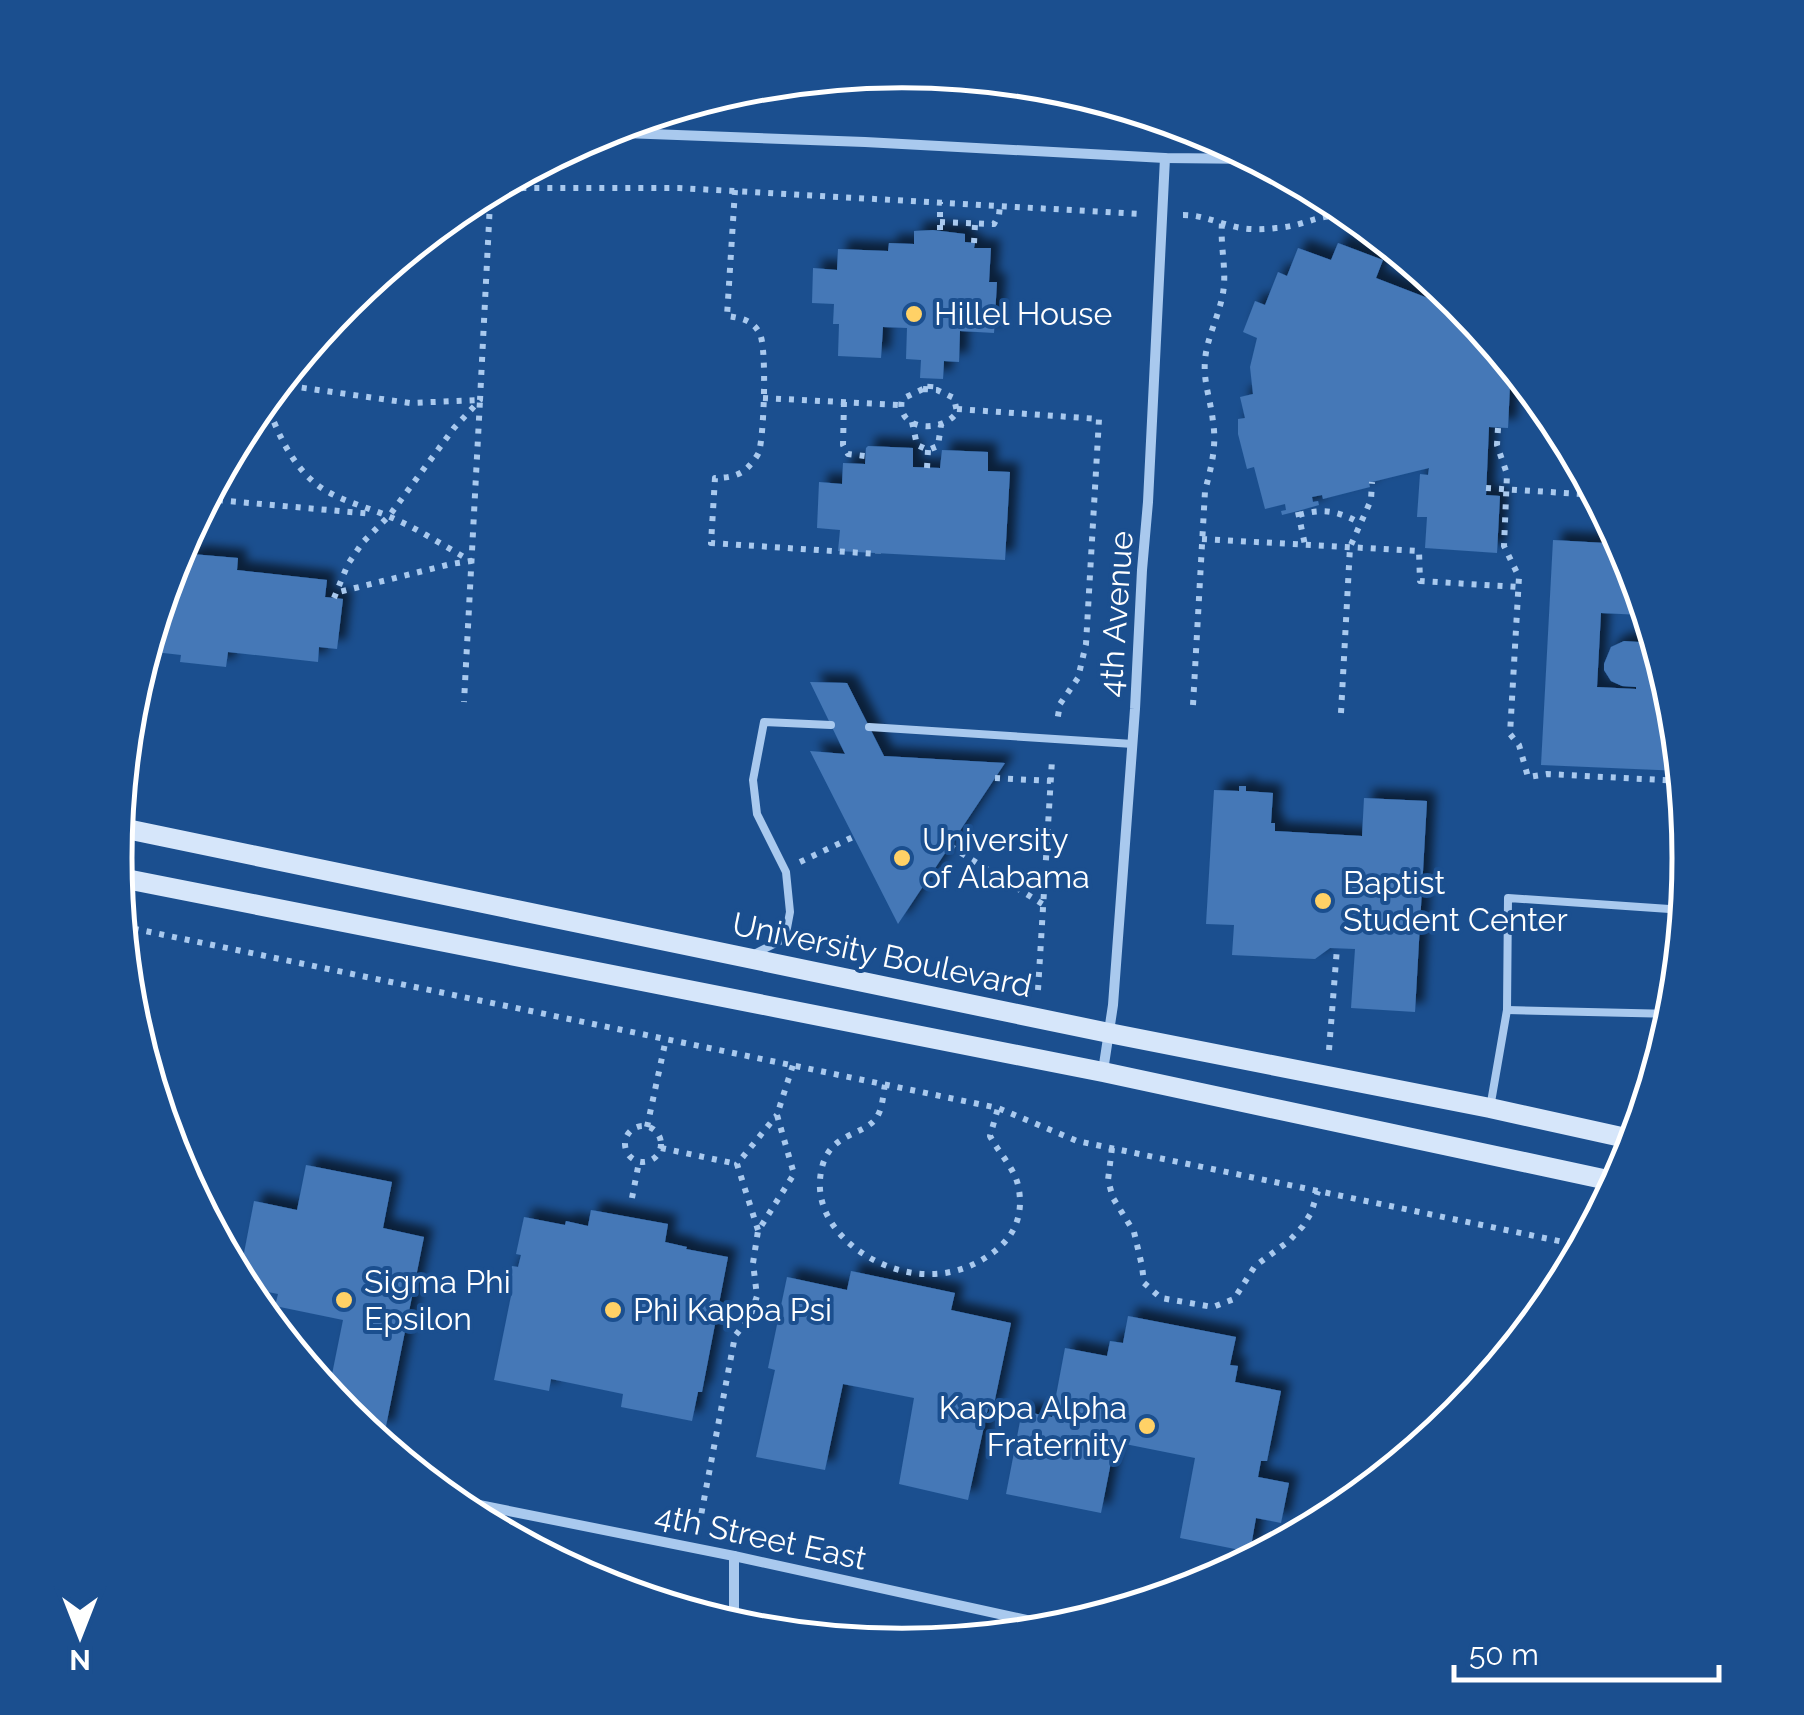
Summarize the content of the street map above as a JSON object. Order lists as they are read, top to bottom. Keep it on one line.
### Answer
{"streets":{"main road":["University Boulevard"],"street":["4th Avenue","4th Street East"]},"crossings":[["4th Avenue","University Boulevard"]],"places":["Hillel House","University of Alabama","Baptist Student Center","Sigma Phi Epsilon","Phi Kappa Psi","Kappa Alpha Fraternity"],"scale_bar":"50 m","north":"bottom"}
